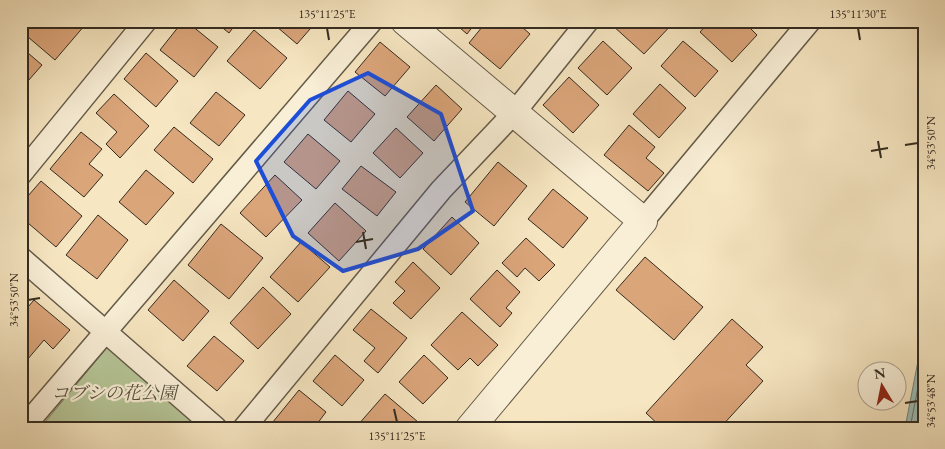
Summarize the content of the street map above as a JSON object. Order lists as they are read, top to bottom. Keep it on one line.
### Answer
{"parks":["コブシの花公園"],"north":"top","coordinates":["135°11'25\"E","135°11'30\"E","34°53'50\"N","34°53'48\"N"]}
